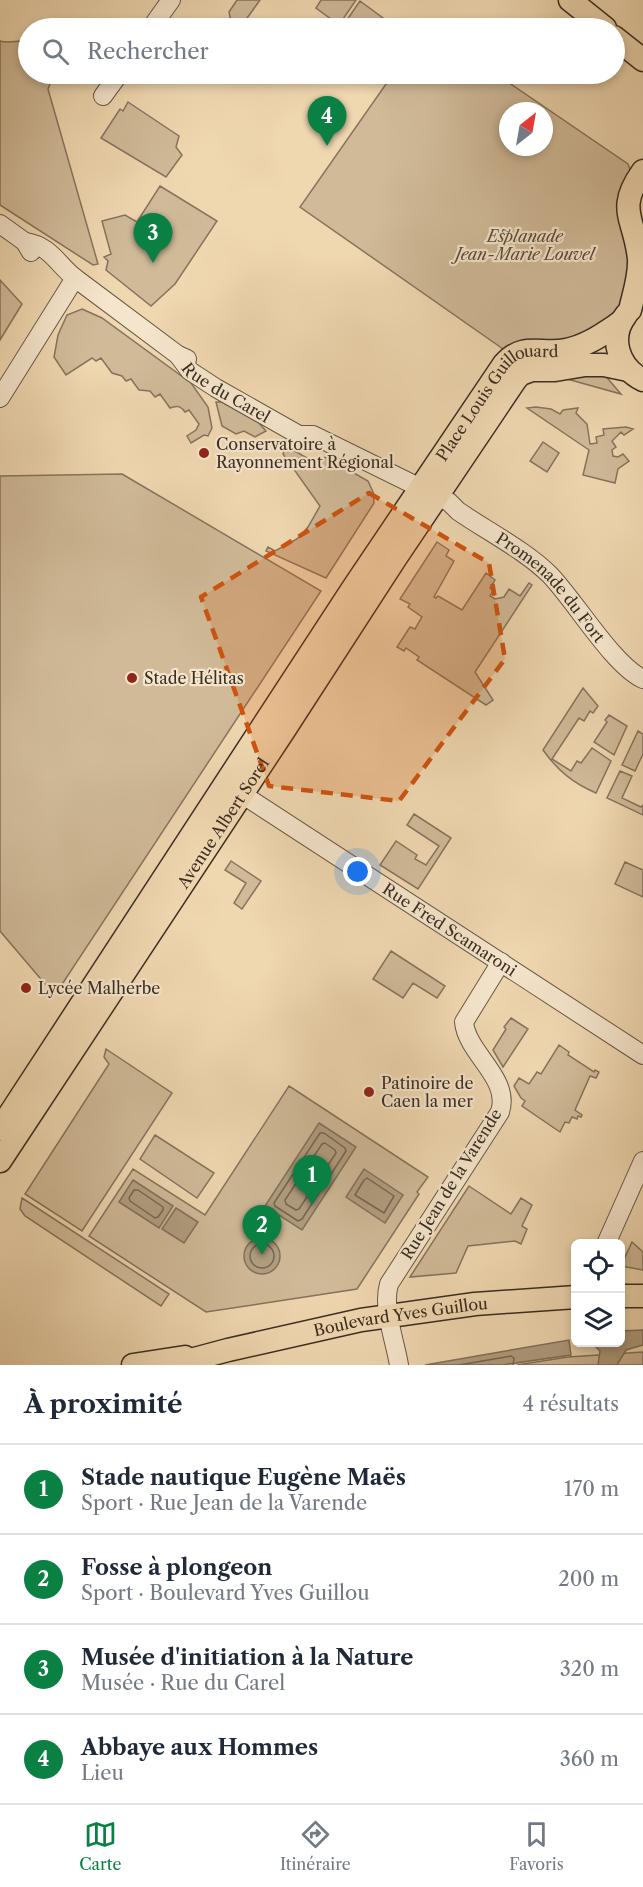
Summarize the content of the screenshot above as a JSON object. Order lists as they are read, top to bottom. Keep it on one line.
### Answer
{"streets":{"main road":["Place Louis Guillouard","Avenue Albert Sorel","Boulevard Yves Guillou"],"street":["Rue du Carel","Promenade du Fort","Rue Fred Scamaroni","Rue Jean de la Varende"]},"crossings":[["Rue du Carel","Place Louis Guillouard"],["Rue du Carel","Promenade du Fort"],["Rue du Carel","Avenue Albert Sorel"],["Place Louis Guillouard","Promenade du Fort"],["Place Louis Guillouard","Avenue Albert Sorel"],["Promenade du Fort","Avenue Albert Sorel"],["Avenue Albert Sorel","Rue Fred Scamaroni"],["Rue Fred Scamaroni","Rue Jean de la Varende"],["Rue Jean de la Varende","Boulevard Yves Guillou"]],"parks":["Esplanade Jean-Marie Louvel"],"places":["Conservatoire à Rayonnement Régional","Stade Hélitas","Lycée Malherbe","Patinoire de Caen la mer"],"north":"top right","page":{"search":"Rechercher","pins":["4","3","1","2"],"heading":["À proximité","4 résultats"],"list":[{"mark":"1","name":"Stade nautique Eugène Maës","note":"Sport · Rue Jean de la Varende","value":"170 m"},{"mark":"2","name":"Fosse à plongeon","note":"Sport · Boulevard Yves Guillou","value":"200 m"},{"mark":"3","name":"Musée d'initiation à la Nature","note":"Musée · Rue du Carel","value":"320 m"},{"mark":"4","name":"Abbaye aux Hommes","note":"Lieu","value":"360 m"}],"nav":["Carte","Itinéraire","Favoris"]}}
